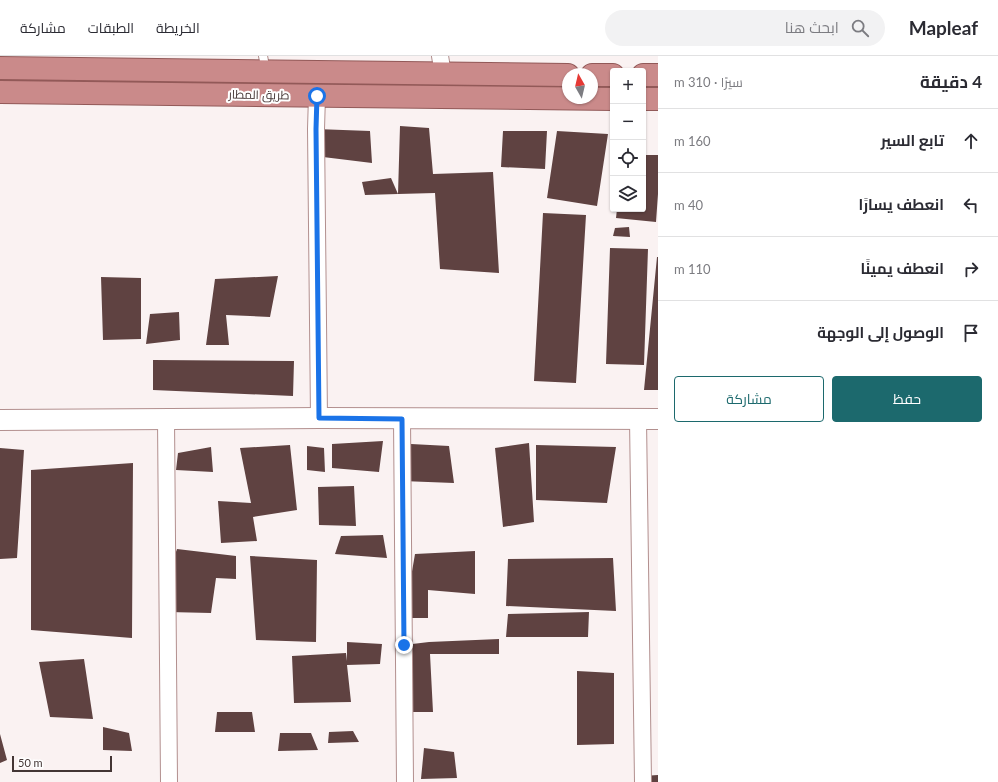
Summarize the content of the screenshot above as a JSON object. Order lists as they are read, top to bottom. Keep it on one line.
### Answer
{"streets":{"highway":["طريق المطار"]},"scale_bar":"50 m","north":"top","page":{"header":"Mapleaf","search":"ابحث هنا","nav":["الخريطة","الطبقات","مشاركة"],"heading":["4 دقيقة","سيرًا · 310 m"],"map_buttons":["+","−"],"list":[["تابع السير","160 m"],["انعطف يسارًا","40 m"],["انعطف يمينًا","110 m"],"الوصول إلى الوجهة"],"buttons":["حفظ","مشاركة"],"scale":"50 m"}}
